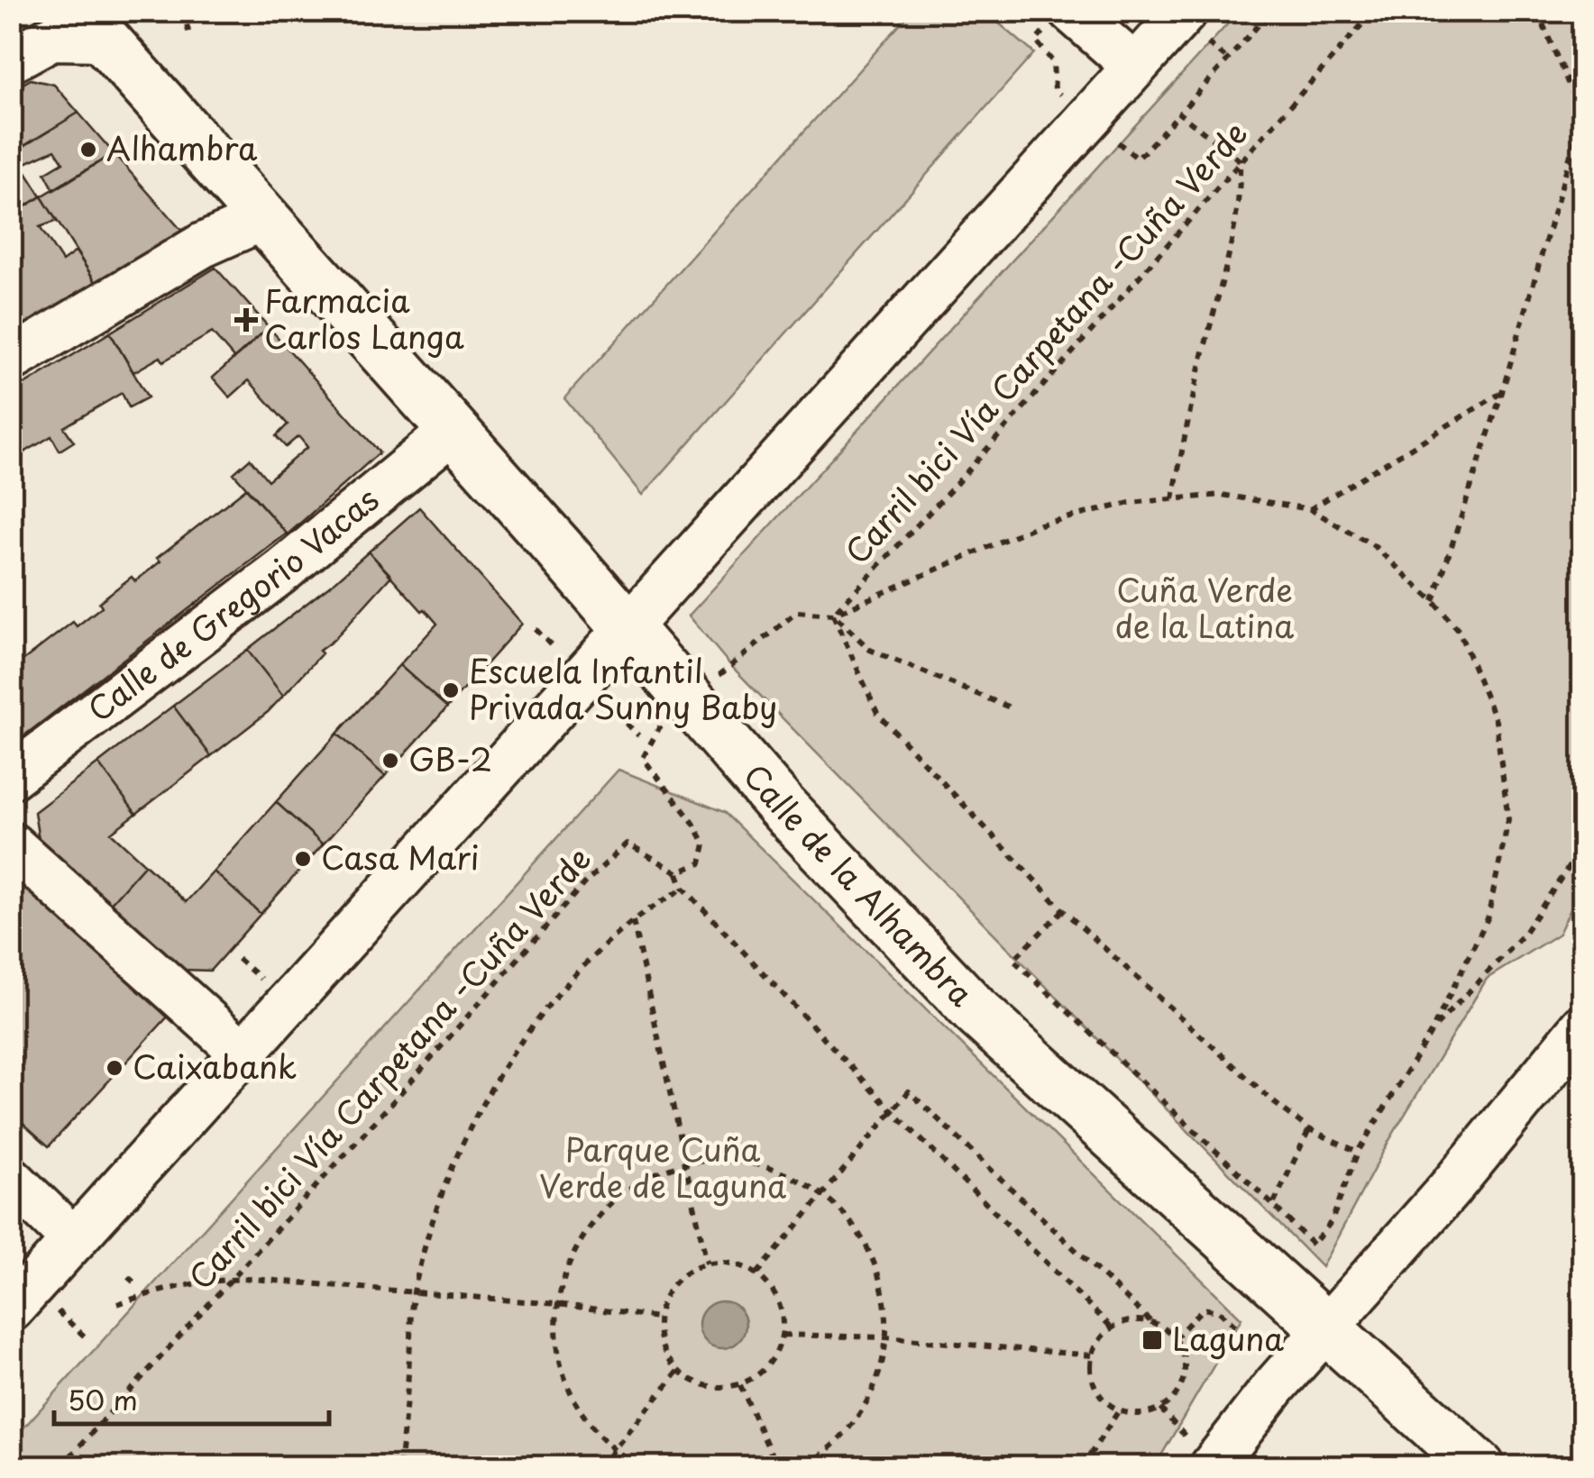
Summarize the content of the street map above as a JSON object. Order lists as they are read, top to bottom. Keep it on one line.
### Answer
{"streets":{"main road":["Calle de la Alhambra"],"street":["Calle de Gregorio Vacas"],"path":["Carril bici Vía Carpetana -Cuña Verde"]},"crossings":[["Calle de Gregorio Vacas","Calle de la Alhambra"]],"parks":["Cuña Verde de la Latina","Parque Cuña Verde de Laguna"],"places":{"other":["Alhambra","Escuela Infantil Privada Sunny Baby","GB-2","Casa Mari","Caixabank"],"health":["Farmacia Carlos Langa"],"transit":["Laguna"]},"scale_bar":"50 m"}
